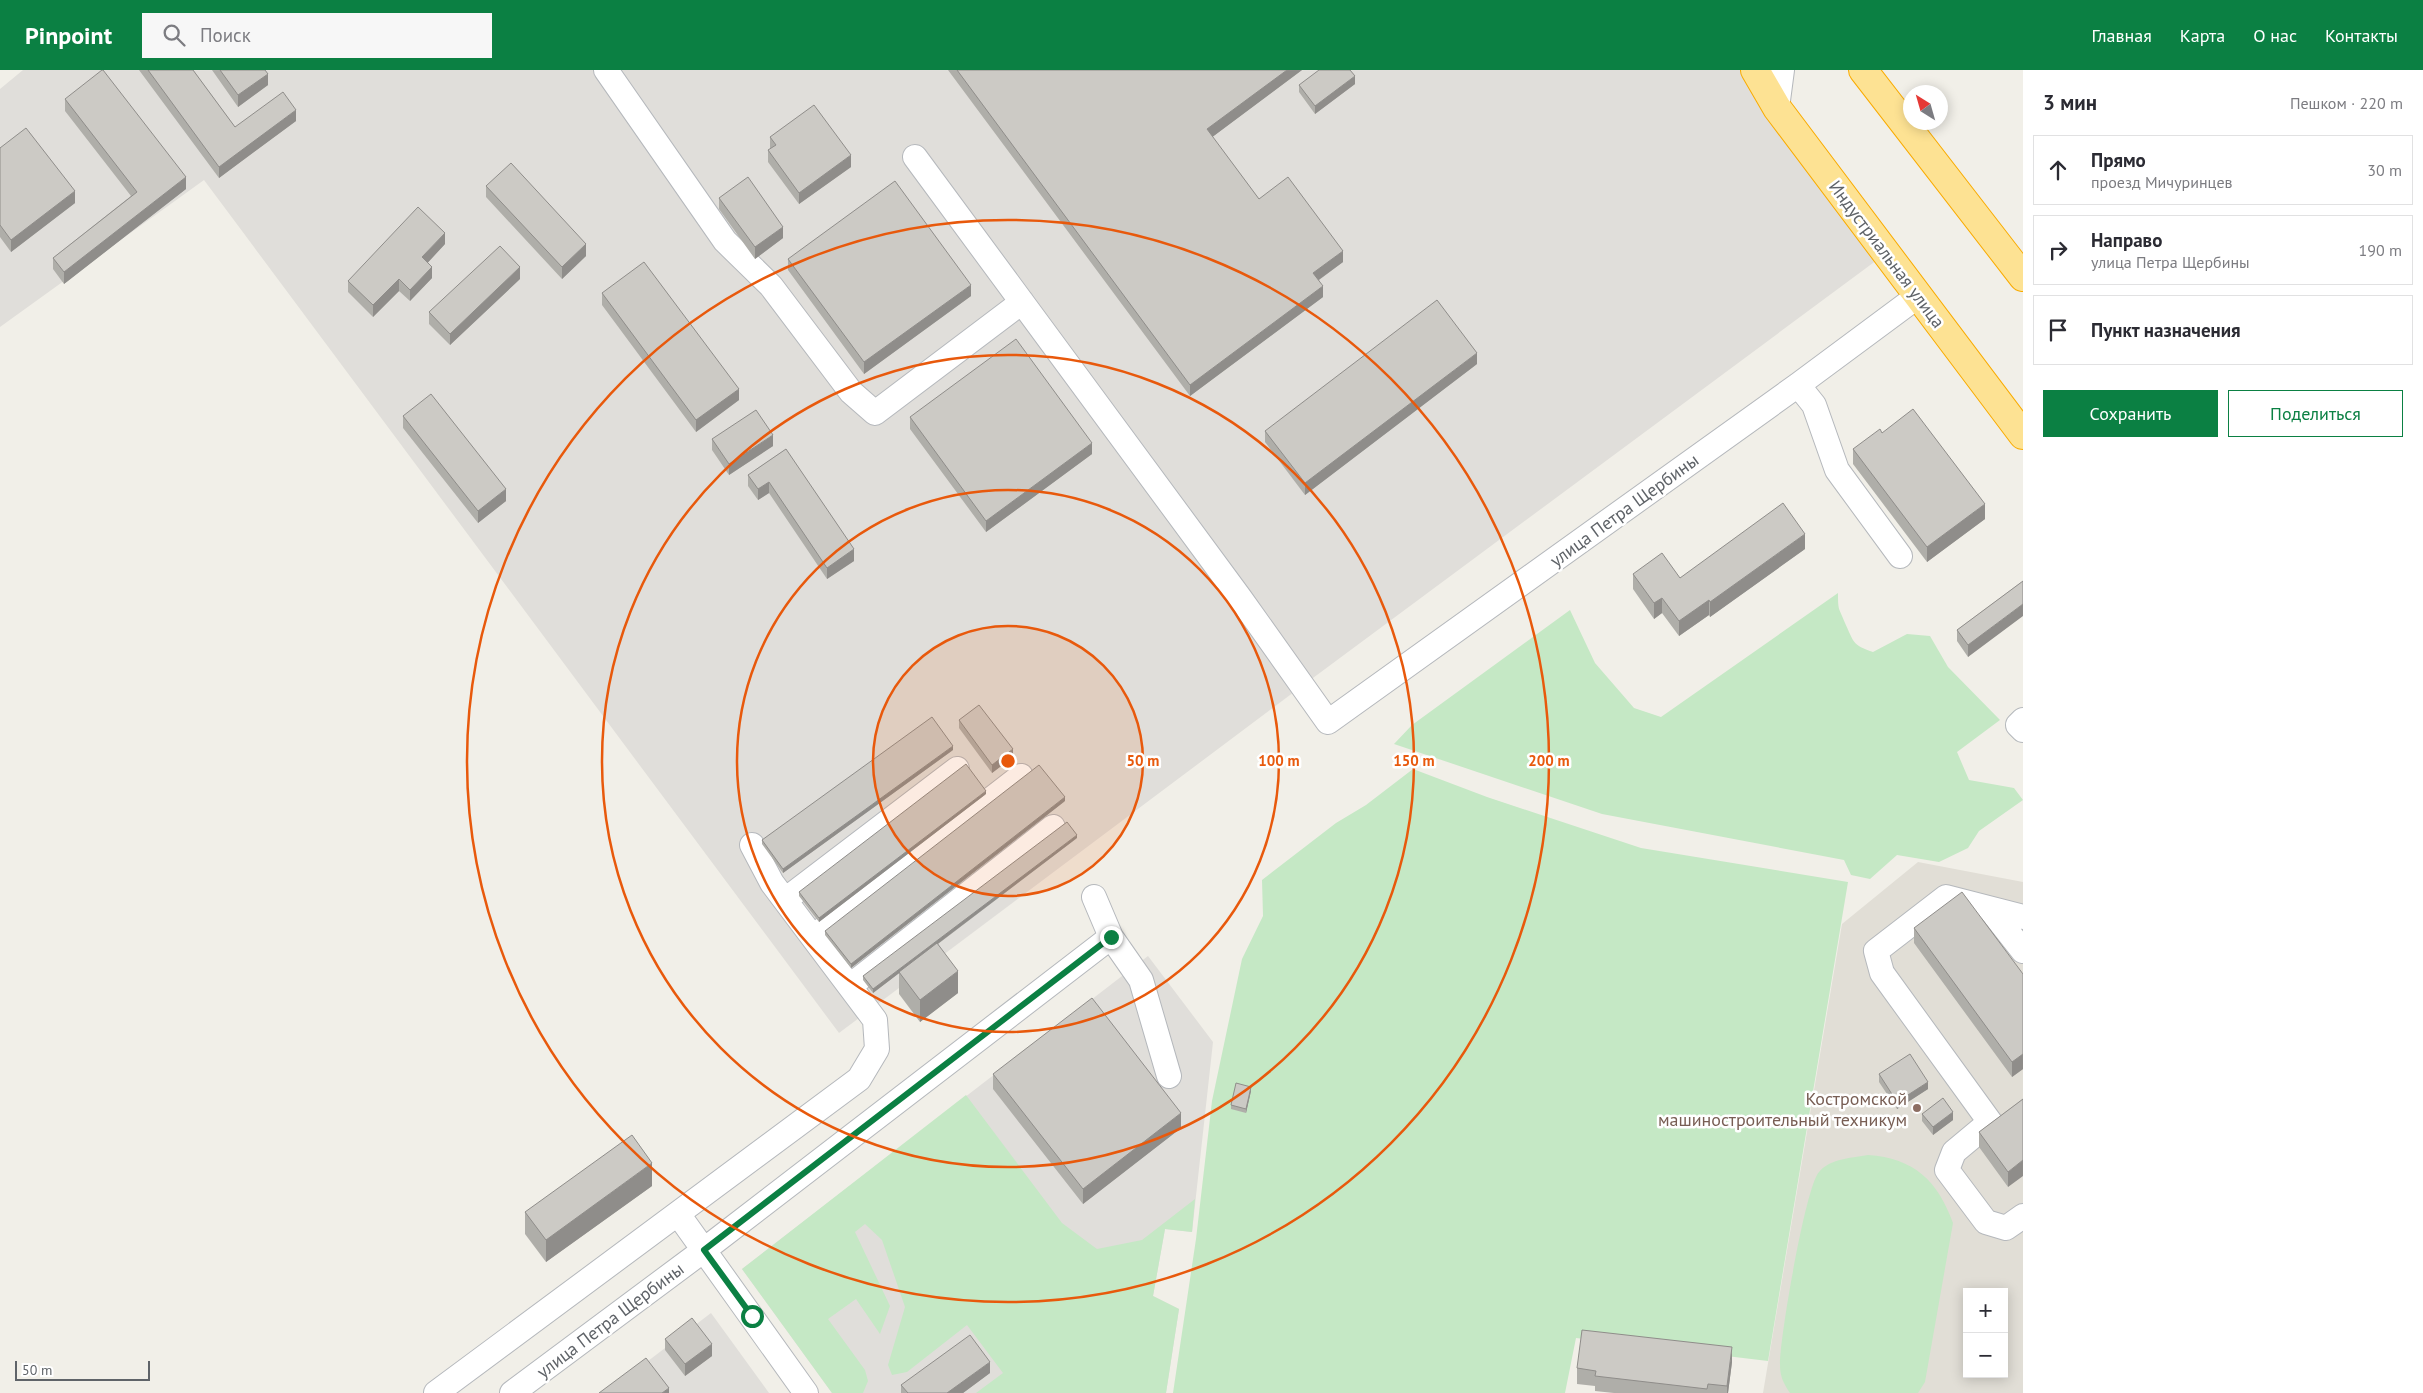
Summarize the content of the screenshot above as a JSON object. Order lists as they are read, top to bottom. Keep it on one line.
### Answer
{"streets":{"highway":["Индустриальная улица"],"street":["улица Петра Щербины"]},"crossings":[["Индустриальная улица","улица Петра Щербины"]],"places":["Костромской машиностроительный техникум"],"scale_bar":"50 m","north":"top left","page":{"header":"Pinpoint","search":"Поиск","nav":["Главная","Карта","О нас","Контакты"],"heading":["3 мин","Пешком · 220 m"],"list":[["Прямо","проезд Мичуринцев","30 m"],["Направо","улица Петра Щербины","190 m"],"Пункт назначения"],"buttons":["Сохранить","Поделиться"],"map_buttons":["+","−"],"scale":"50 m"},"rings":["50 m","100 m","150 m","200 m"]}
